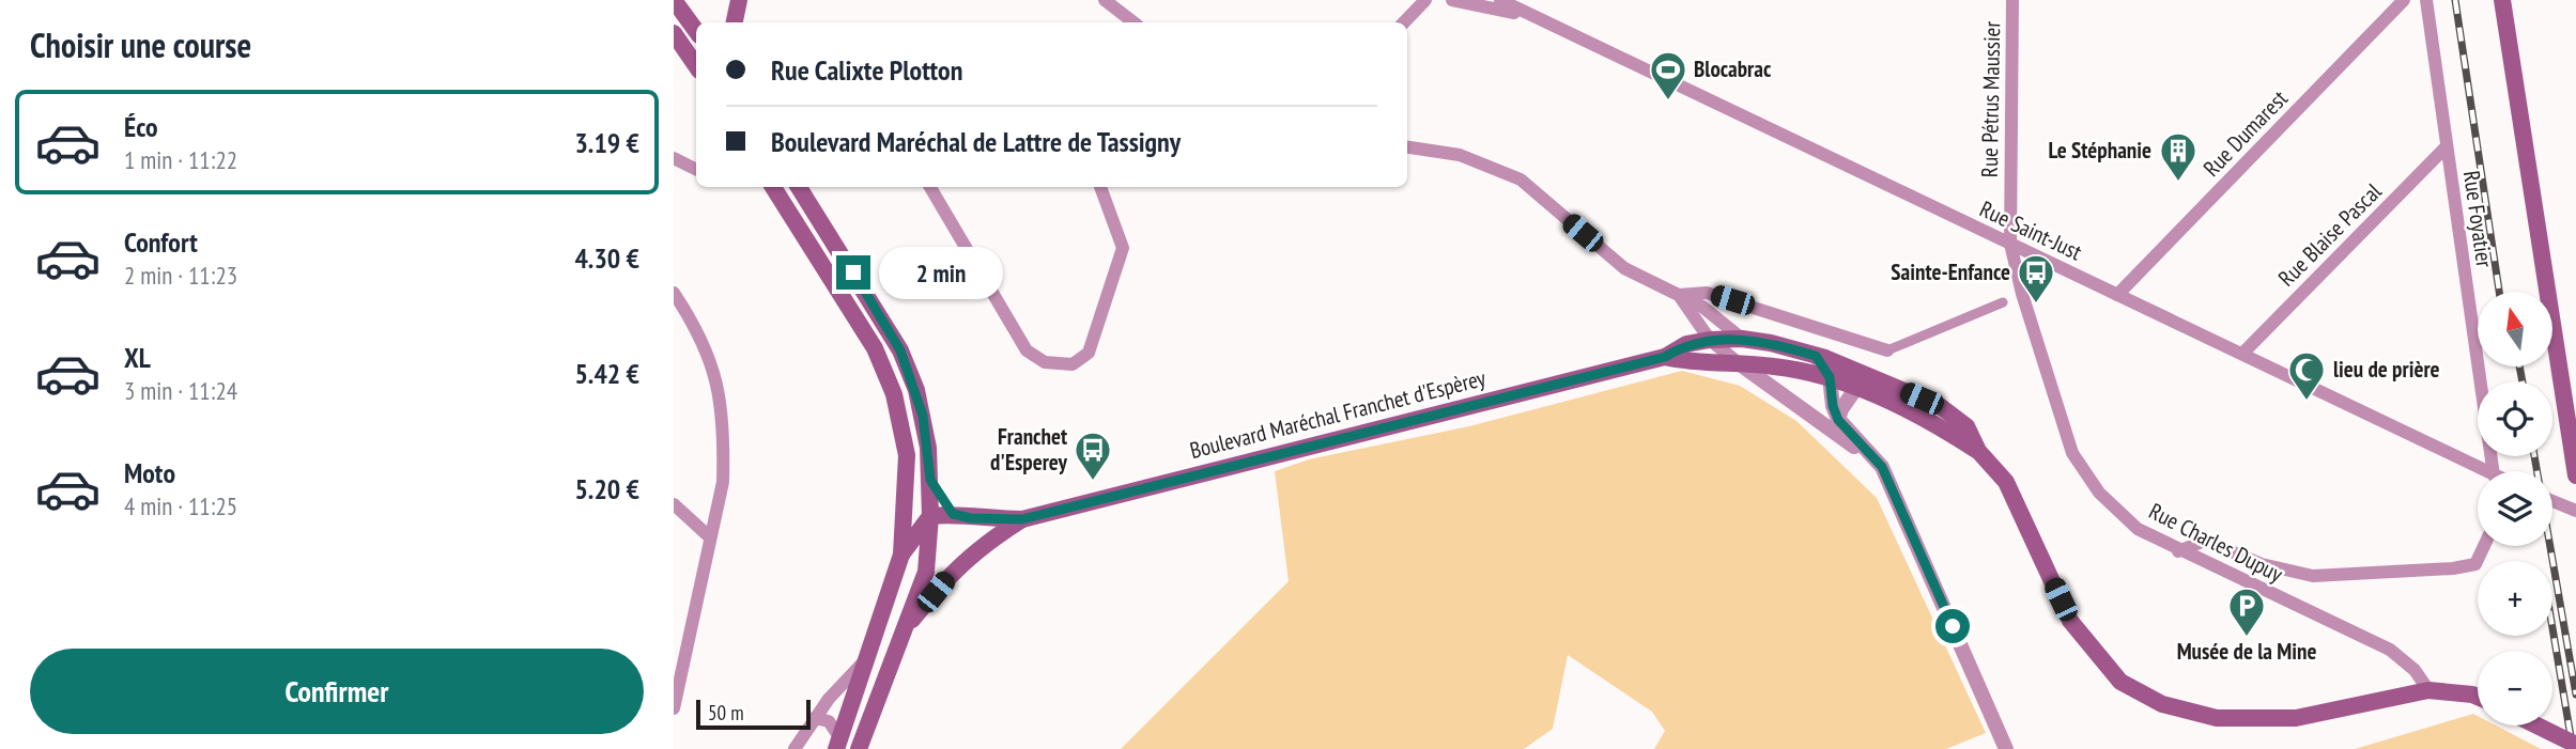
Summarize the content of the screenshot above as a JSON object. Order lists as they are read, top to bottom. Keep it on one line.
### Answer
{"streets":{"main road":["Boulevard Maréchal Franchet d'Espèrey"],"street":["Rue Pétrus Maussier","Rue Dumarest","Rue Foyatier","Rue Saint-Just","Rue Blaise Pascal","Rue Charles Dupuy"]},"crossings":[["Rue Pétrus Maussier","Rue Saint-Just"],["Rue Pétrus Maussier","Rue Charles Dupuy"],["Rue Dumarest","Rue Saint-Just"],["Rue Foyatier","Rue Blaise Pascal"],["Rue Saint-Just","Rue Blaise Pascal"],["Rue Saint-Just","Rue Charles Dupuy"],["Boulevard Maréchal Franchet d'Espèrey","Rue Charles Dupuy"]],"places":{"sports":["Blocabrac"],"building":["Le Stéphanie"],"bus stop":["Sainte-Enfance","Franchet d'Esperey"],"mosque":["lieu de prière"],"parking":["Musée de la Mine"]},"scale_bar":"50 m","north":"top","page":{"heading":"Choisir une course","banner":["Rue Calixte Plotton","Boulevard Maréchal de Lattre de Tassigny"],"list":[{"name":"Éco","note":"1 min · 11:22","value":"3.19 €"},{"name":"Confort","note":"2 min · 11:23","value":"4.30 €"},{"name":"XL","note":"3 min · 11:24","value":"5.42 €"},{"name":"Moto","note":"4 min · 11:25","value":"5.20 €"}],"bubble":"2 min","map_buttons":["+","−"],"buttons":"Confirmer","scale":"50 m"}}
